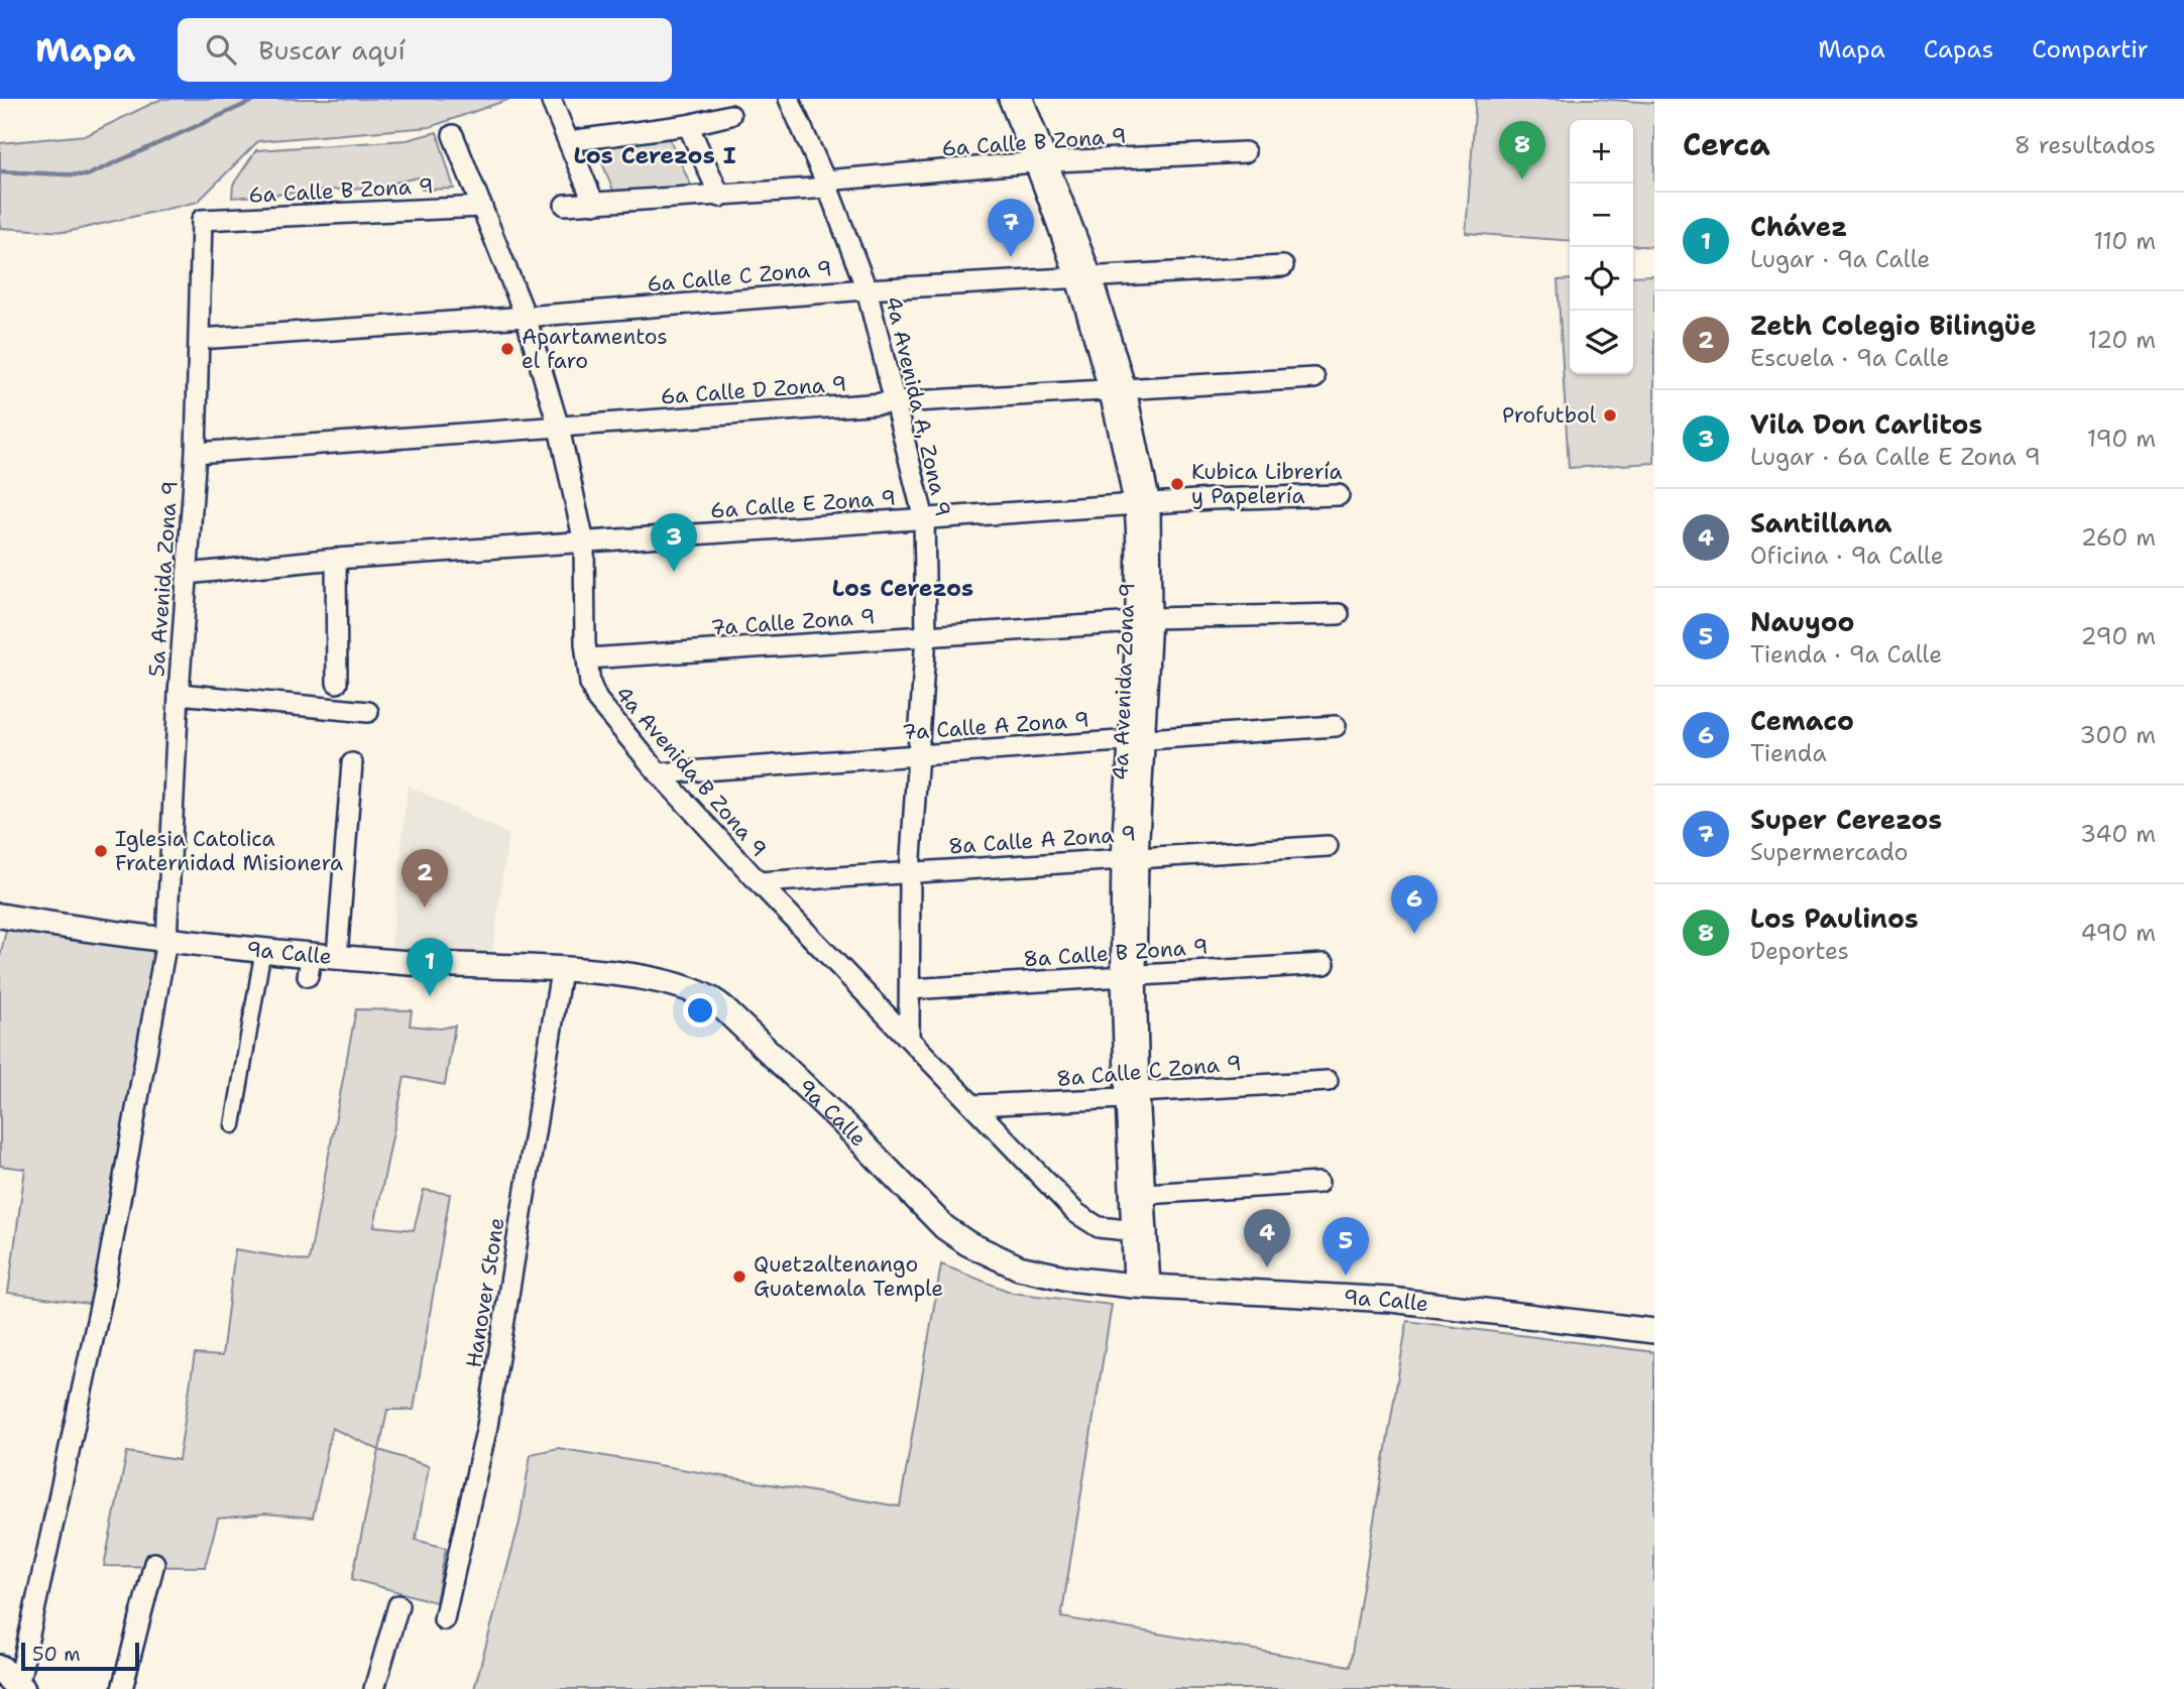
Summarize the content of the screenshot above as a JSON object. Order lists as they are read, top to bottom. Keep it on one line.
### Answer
{"streets":{"street":["6a Calle B Zona 9","6a Calle C Zona 9","6a Calle D Zona 9","4a Avenida A, Zona 9","6a Calle E Zona 9","5a Avenida Zona 9","7a Calle Zona 9","4a Avenida Zona 9","7a Calle A Zona 9","4a Avenida B Zona 9","8a Calle A Zona 9","9a Calle","8a Calle B Zona 9","8a Calle C Zona 9","Hanover Stone"]},"crossings":[["6a Calle B Zona 9","4a Avenida A, Zona 9"],["6a Calle B Zona 9","5a Avenida Zona 9"],["6a Calle B Zona 9","4a Avenida Zona 9"],["6a Calle B Zona 9","4a Avenida B Zona 9"],["6a Calle C Zona 9","4a Avenida A, Zona 9"],["6a Calle C Zona 9","5a Avenida Zona 9"],["6a Calle C Zona 9","4a Avenida Zona 9"],["6a Calle C Zona 9","4a Avenida B Zona 9"],["6a Calle D Zona 9","4a Avenida A, Zona 9"],["6a Calle D Zona 9","5a Avenida Zona 9"],["6a Calle D Zona 9","4a Avenida Zona 9"],["6a Calle D Zona 9","4a Avenida B Zona 9"],["4a Avenida A, Zona 9","6a Calle E Zona 9"],["4a Avenida A, Zona 9","7a Calle Zona 9"],["4a Avenida A, Zona 9","7a Calle A Zona 9"],["4a Avenida A, Zona 9","4a Avenida B Zona 9"],["4a Avenida A, Zona 9","8a Calle A Zona 9"],["4a Avenida A, Zona 9","8a Calle B Zona 9"],["6a Calle E Zona 9","5a Avenida Zona 9"],["6a Calle E Zona 9","4a Avenida Zona 9"],["6a Calle E Zona 9","4a Avenida B Zona 9"],["5a Avenida Zona 9","9a Calle"],["7a Calle Zona 9","4a Avenida Zona 9"],["7a Calle Zona 9","4a Avenida B Zona 9"],["4a Avenida Zona 9","7a Calle A Zona 9"],["4a Avenida Zona 9","4a Avenida B Zona 9"],["4a Avenida Zona 9","8a Calle A Zona 9"],["4a Avenida Zona 9","9a Calle"],["4a Avenida Zona 9","8a Calle B Zona 9"],["4a Avenida Zona 9","8a Calle C Zona 9"],["7a Calle A Zona 9","4a Avenida B Zona 9"],["4a Avenida B Zona 9","8a Calle A Zona 9"],["4a Avenida B Zona 9","8a Calle C Zona 9"],["9a Calle","Hanover Stone"]],"districts":["Los Cerezos I","Los Cerezos"],"places":["Apartamentos el faro","Profutbol","Kubica Librería y Papelería","Iglesia Catolica Fraternidad Misionera","Quetzaltenango Guatemala Temple"],"scale_bar":"50 m","page":{"header":"Mapa","search":"Buscar aquí","nav":["Mapa","Capas","Compartir"],"heading":["Cerca","8 resultados"],"map_buttons":["+","−"],"pins":["8","7","3","2","6","1","4","5"],"list":[{"mark":"1","name":"Chávez","note":"Lugar · 9a Calle","value":"110 m"},{"mark":"2","name":"Zeth Colegio Bilingüe","note":"Escuela · 9a Calle","value":"120 m"},{"mark":"3","name":"Vila Don Carlitos","note":"Lugar · 6a Calle E Zona 9","value":"190 m"},{"mark":"4","name":"Santillana","note":"Oficina · 9a Calle","value":"260 m"},{"mark":"5","name":"Nauyoo","note":"Tienda · 9a Calle","value":"290 m"},{"mark":"6","name":"Cemaco","note":"Tienda","value":"300 m"},{"mark":"7","name":"Super Cerezos","note":"Supermercado","value":"340 m"},{"mark":"8","name":"Los Paulinos","note":"Deportes","value":"490 m"}],"scale":"50 m"}}
